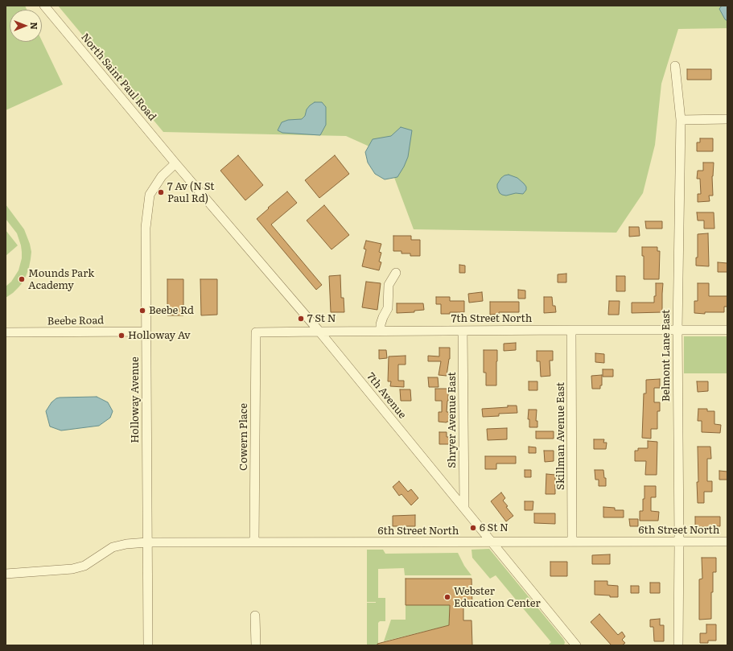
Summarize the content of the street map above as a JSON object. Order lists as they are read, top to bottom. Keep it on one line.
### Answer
{"streets":{"street":["North Saint Paul Road","7th Street North","Beebe Road","Belmont Lane East","7th Avenue","Holloway Avenue","Shryer Avenue East","Skillman Avenue East","Cowern Place","6th Street North"]},"crossings":[["North Saint Paul Road","7th Avenue"],["North Saint Paul Road","Holloway Avenue"],["7th Street North","Belmont Lane East"],["7th Street North","7th Avenue"],["7th Street North","Shryer Avenue East"],["7th Street North","Skillman Avenue East"],["7th Street North","Cowern Place"],["Beebe Road","Holloway Avenue"],["Belmont Lane East","6th Street North"],["7th Avenue","Holloway Avenue"],["7th Avenue","Shryer Avenue East"],["7th Avenue","6th Street North"],["Holloway Avenue","6th Street North"],["Skillman Avenue East","6th Street North"],["Cowern Place","6th Street North"]],"places":["7 Av (N St Paul Rd)","Mounds Park Academy","Beebe Rd","7 St N","Holloway Av","6 St N","Webster Education Center"],"north":"right"}
